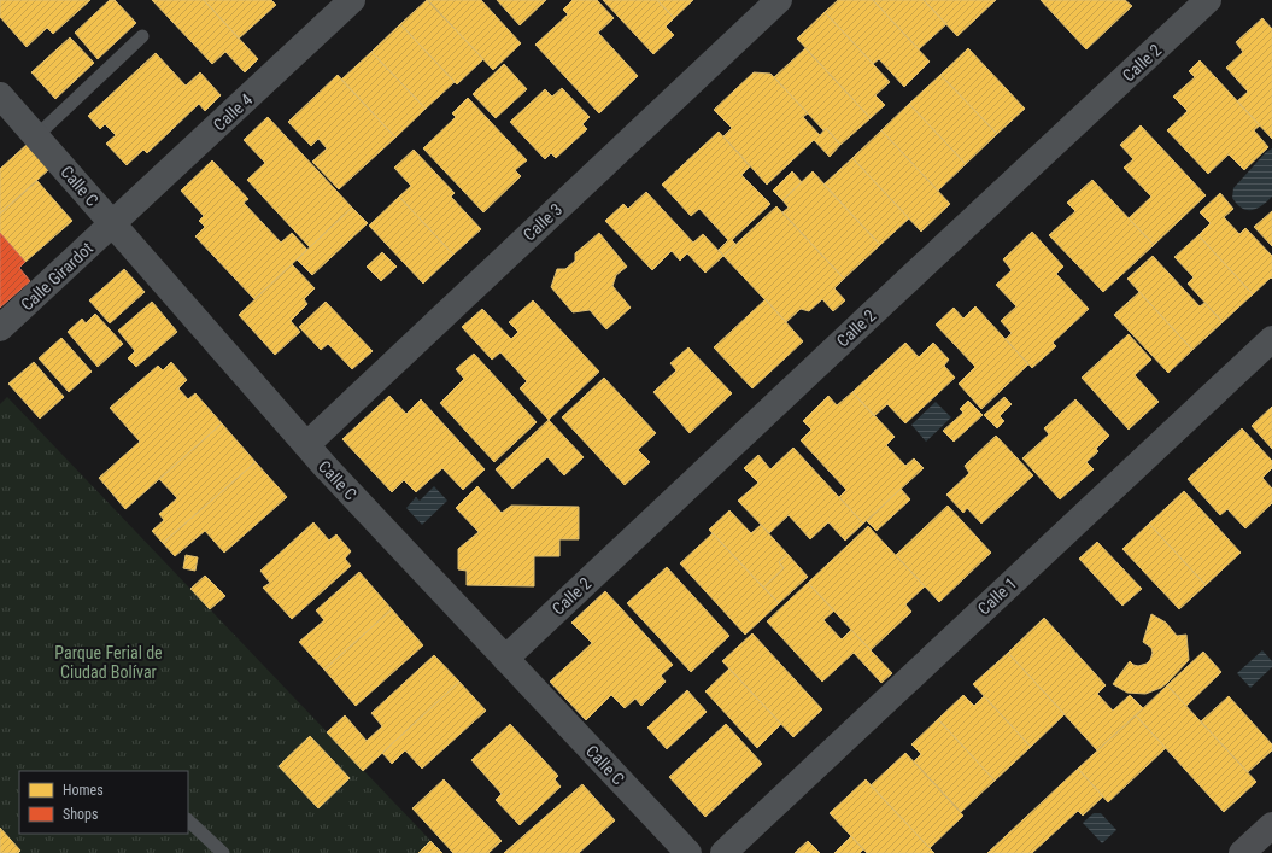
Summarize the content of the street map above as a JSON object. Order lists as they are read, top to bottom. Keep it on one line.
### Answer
{"streets":{"street":["Calle 2","Calle 4","Calle C","Calle 3","Calle Girardot","Calle 1"]},"crossings":[["Calle 2","Calle C"],["Calle 4","Calle C"],["Calle 4","Calle Girardot"],["Calle C","Calle 3"],["Calle C","Calle Girardot"]],"parks":["Parque Ferial de Ciudad Bolívar"],"legend":["Homes","Shops"]}
